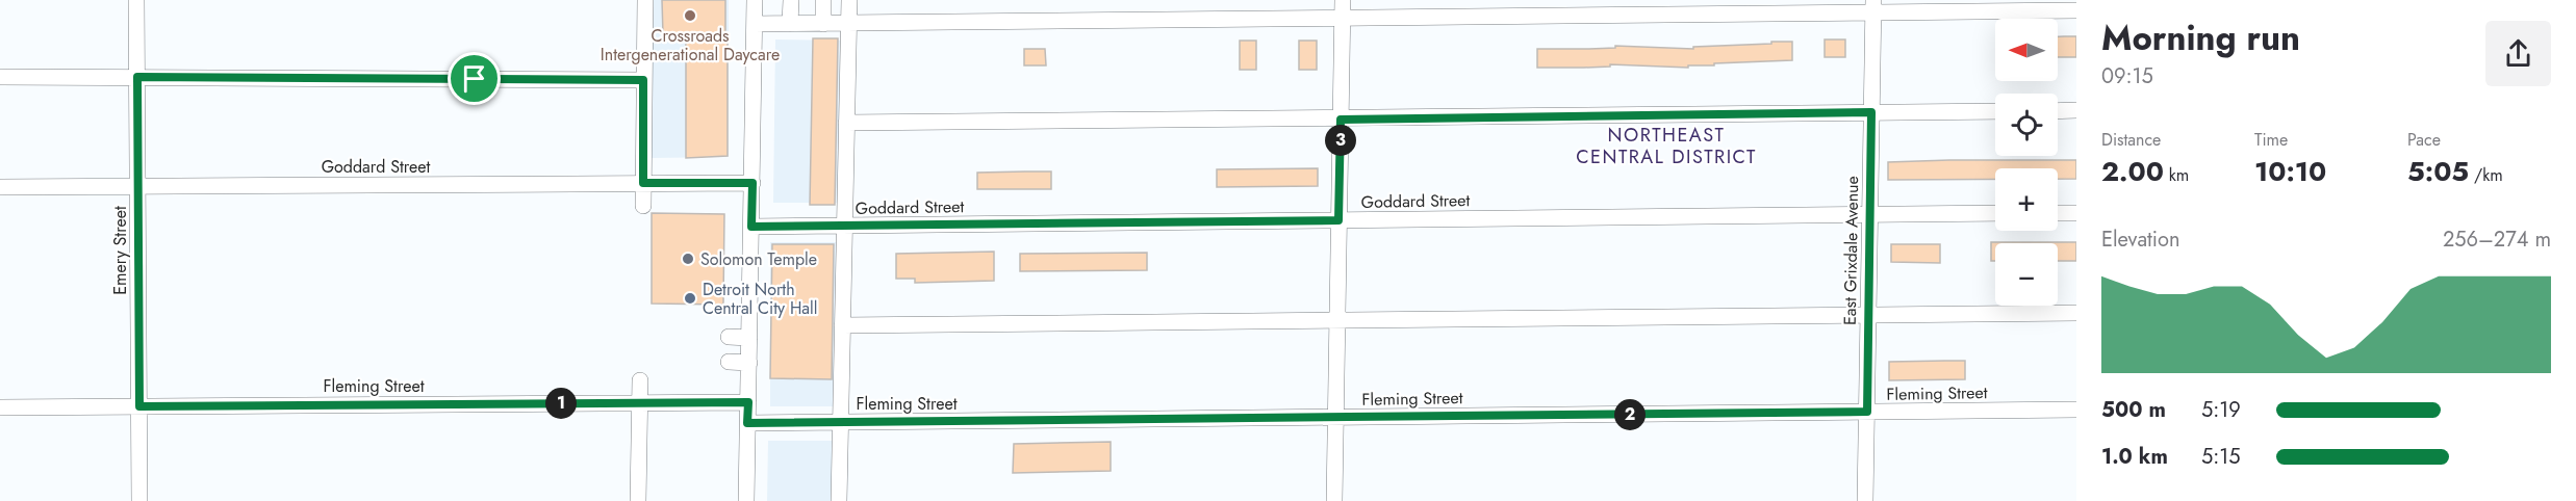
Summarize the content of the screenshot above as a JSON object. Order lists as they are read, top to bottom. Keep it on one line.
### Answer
{"streets":{"street":["Goddard Street","Emery Street","East Grixdale Avenue","Fleming Street"]},"crossings":[["Goddard Street","Emery Street"],["Goddard Street","East Grixdale Avenue"],["Emery Street","Fleming Street"],["East Grixdale Avenue","Fleming Street"]],"districts":["NORTHEAST CENTRAL DISTRICT"],"places":["Crossroads Intergenerational Daycare","Solomon Temple","Detroit North Central City Hall"],"north":"left","page":{"heading":["Morning run","09:15"],"map_buttons":["+","−"],"stats":[["Distance","2.00 km"],["Time","10:10"],["Pace","5:05 /km"]],"pins":["3","1","2"],"chart":["Elevation","256–274 m"],"list":[{"name":"500 m","note":"5:19"},{"name":"1.0 km","note":"5:15"}]}}
